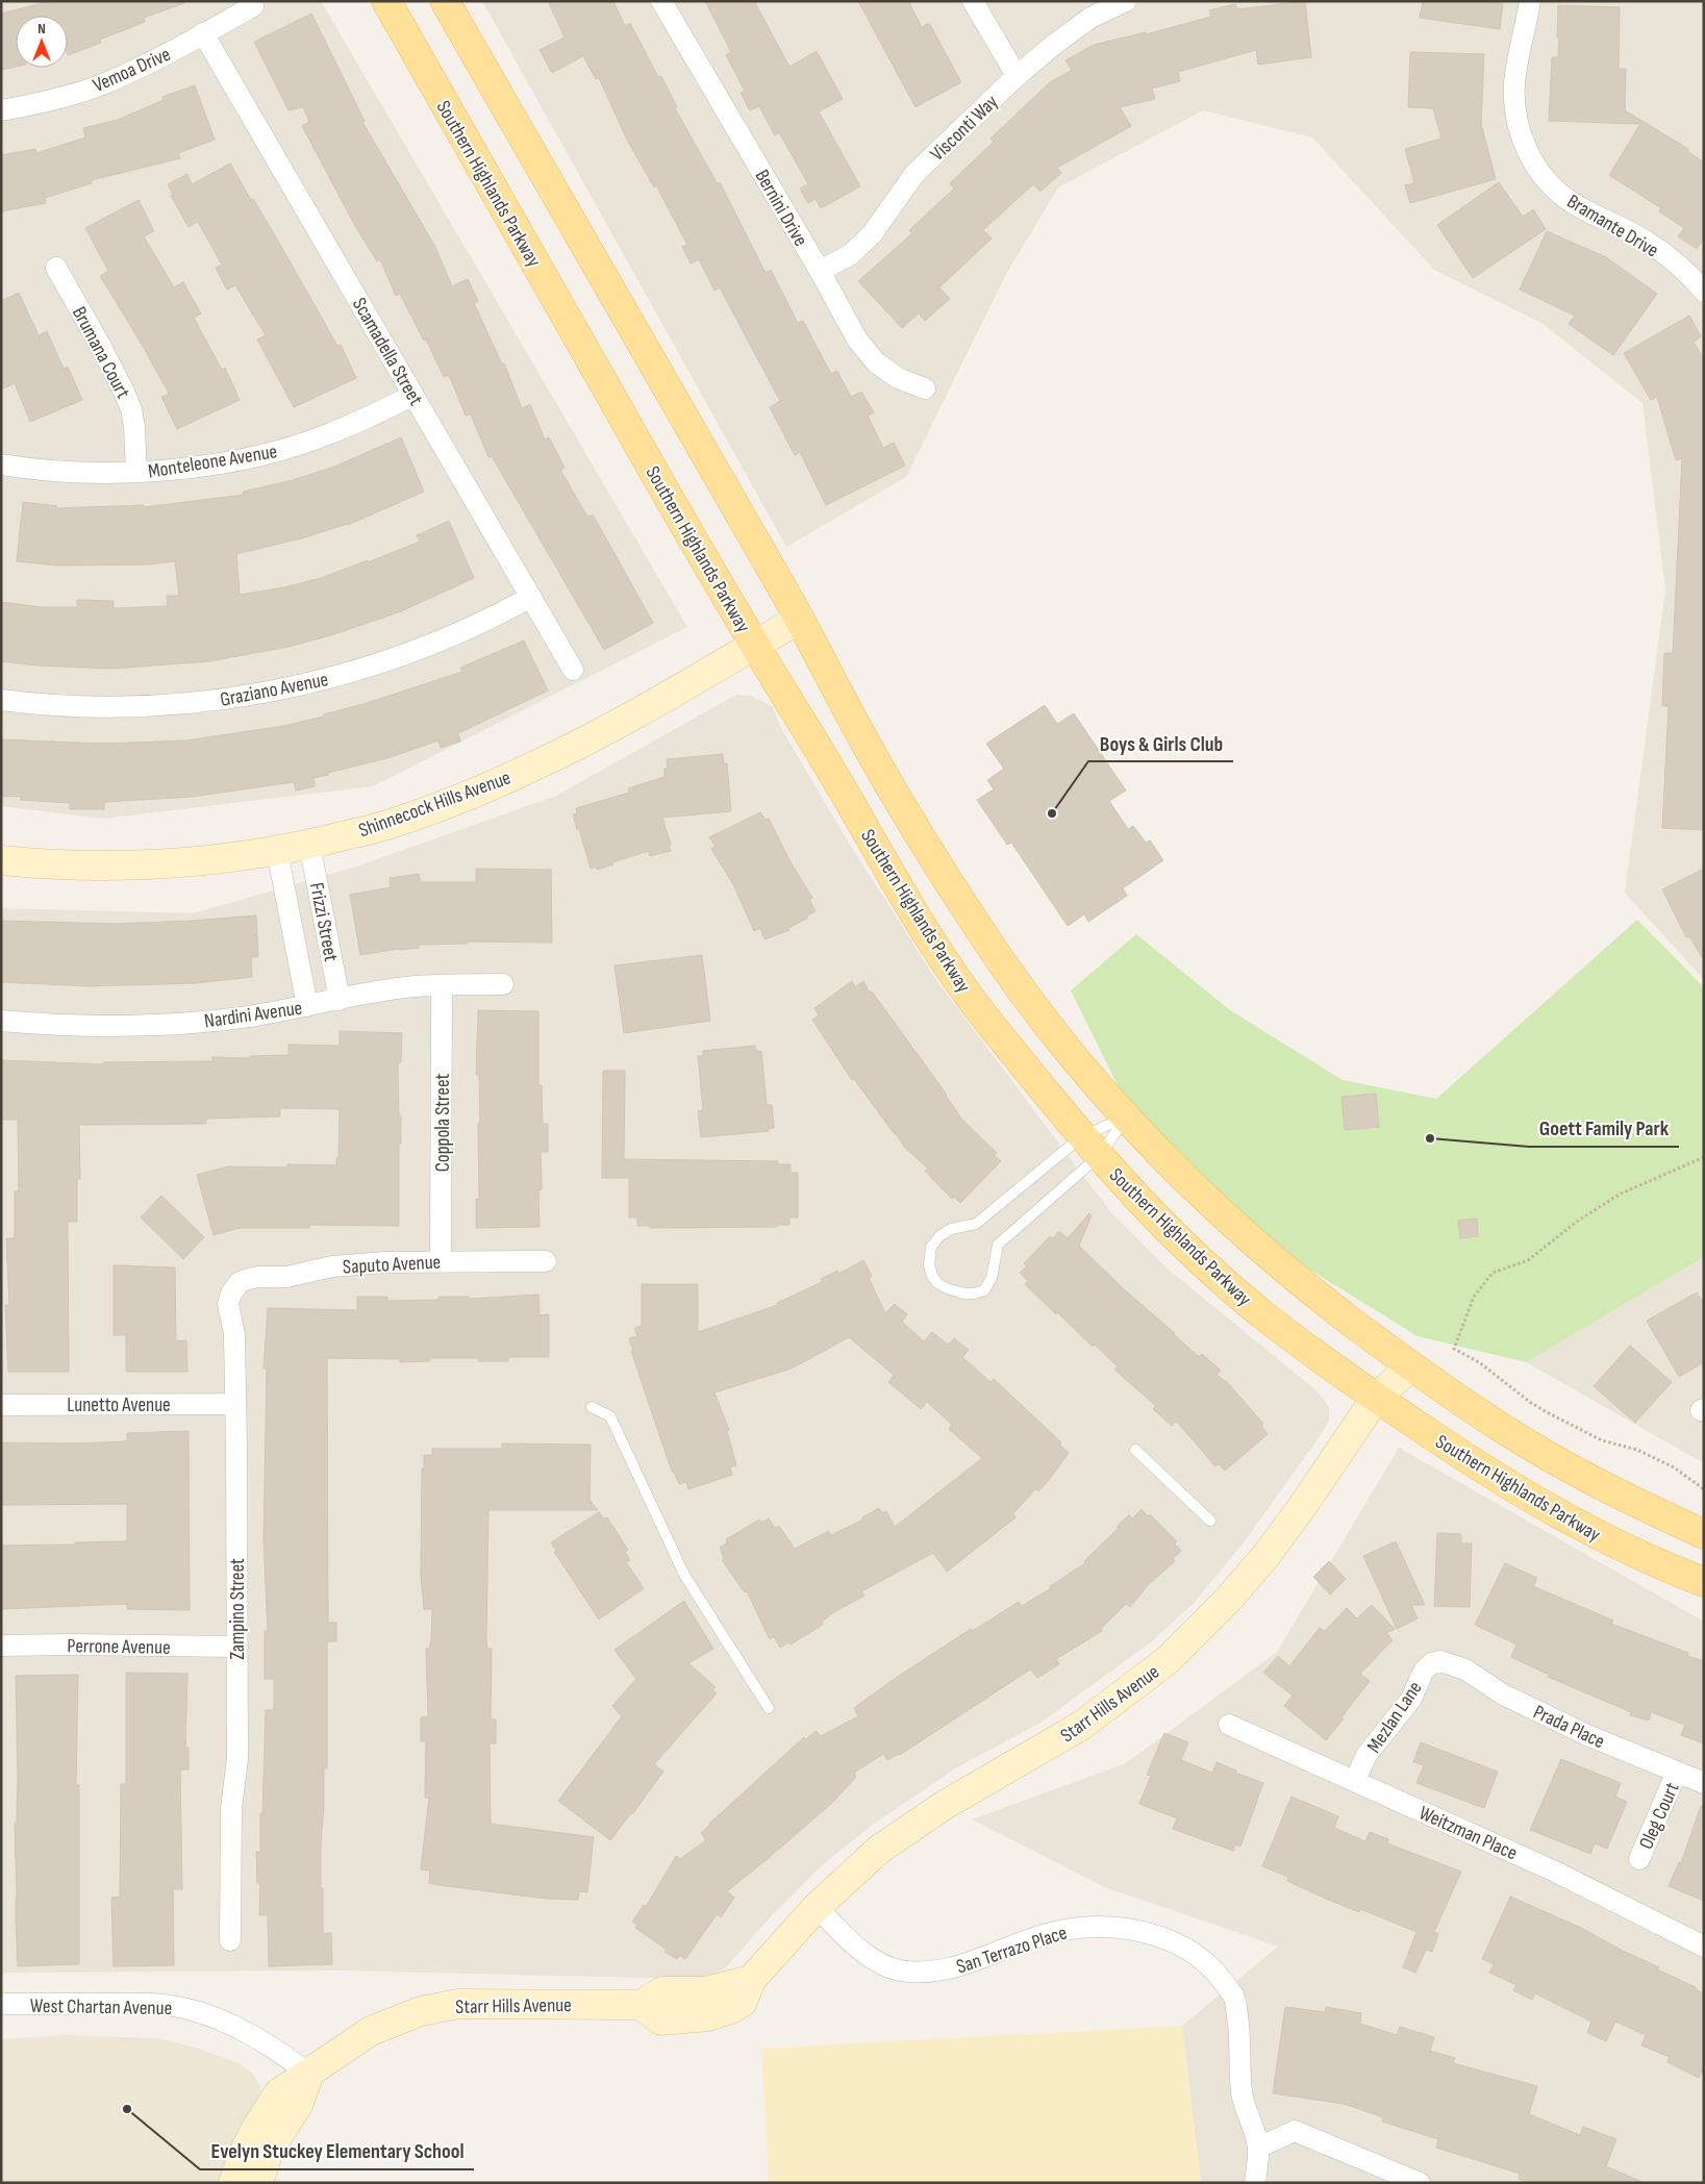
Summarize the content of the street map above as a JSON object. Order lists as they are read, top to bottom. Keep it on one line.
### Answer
{"streets":{"main road":["Southern Highlands Parkway"],"street":["Vemoa Drive","Visconti Way","Bernini Drive","Bramante Drive","Scamadella Street","Brumana Court","Monteleone Avenue","Graziano Avenue","Shinnecock Hills Avenue","Frizzi Street","Nardini Avenue","Coppola Street","Saputo Avenue","Lunetto Avenue","Zampino Street","Perrone Avenue","Starr Hills Avenue","Mezlan Lane","Prada Place","Oleg Court","Weitzman Place","San Terrazo Place","West Chartan Avenue"]},"crossings":[["Vemoa Drive","Scamadella Street"],["Visconti Way","Bernini Drive"],["Southern Highlands Parkway","Shinnecock Hills Avenue"],["Southern Highlands Parkway","Starr Hills Avenue"],["Scamadella Street","Monteleone Avenue"],["Scamadella Street","Graziano Avenue"],["Brumana Court","Monteleone Avenue"],["Shinnecock Hills Avenue","Frizzi Street"],["Frizzi Street","Nardini Avenue"],["Nardini Avenue","Coppola Street"],["Coppola Street","Saputo Avenue"],["Saputo Avenue","Zampino Street"],["Lunetto Avenue","Zampino Street"],["Zampino Street","Perrone Avenue"],["Starr Hills Avenue","San Terrazo Place"],["Starr Hills Avenue","West Chartan Avenue"],["Mezlan Lane","Prada Place"],["Mezlan Lane","Weitzman Place"],["Prada Place","Oleg Court"]],"places":["Boys & Girls Club","Goett Family Park","Evelyn Stuckey Elementary School"],"north":"top"}
